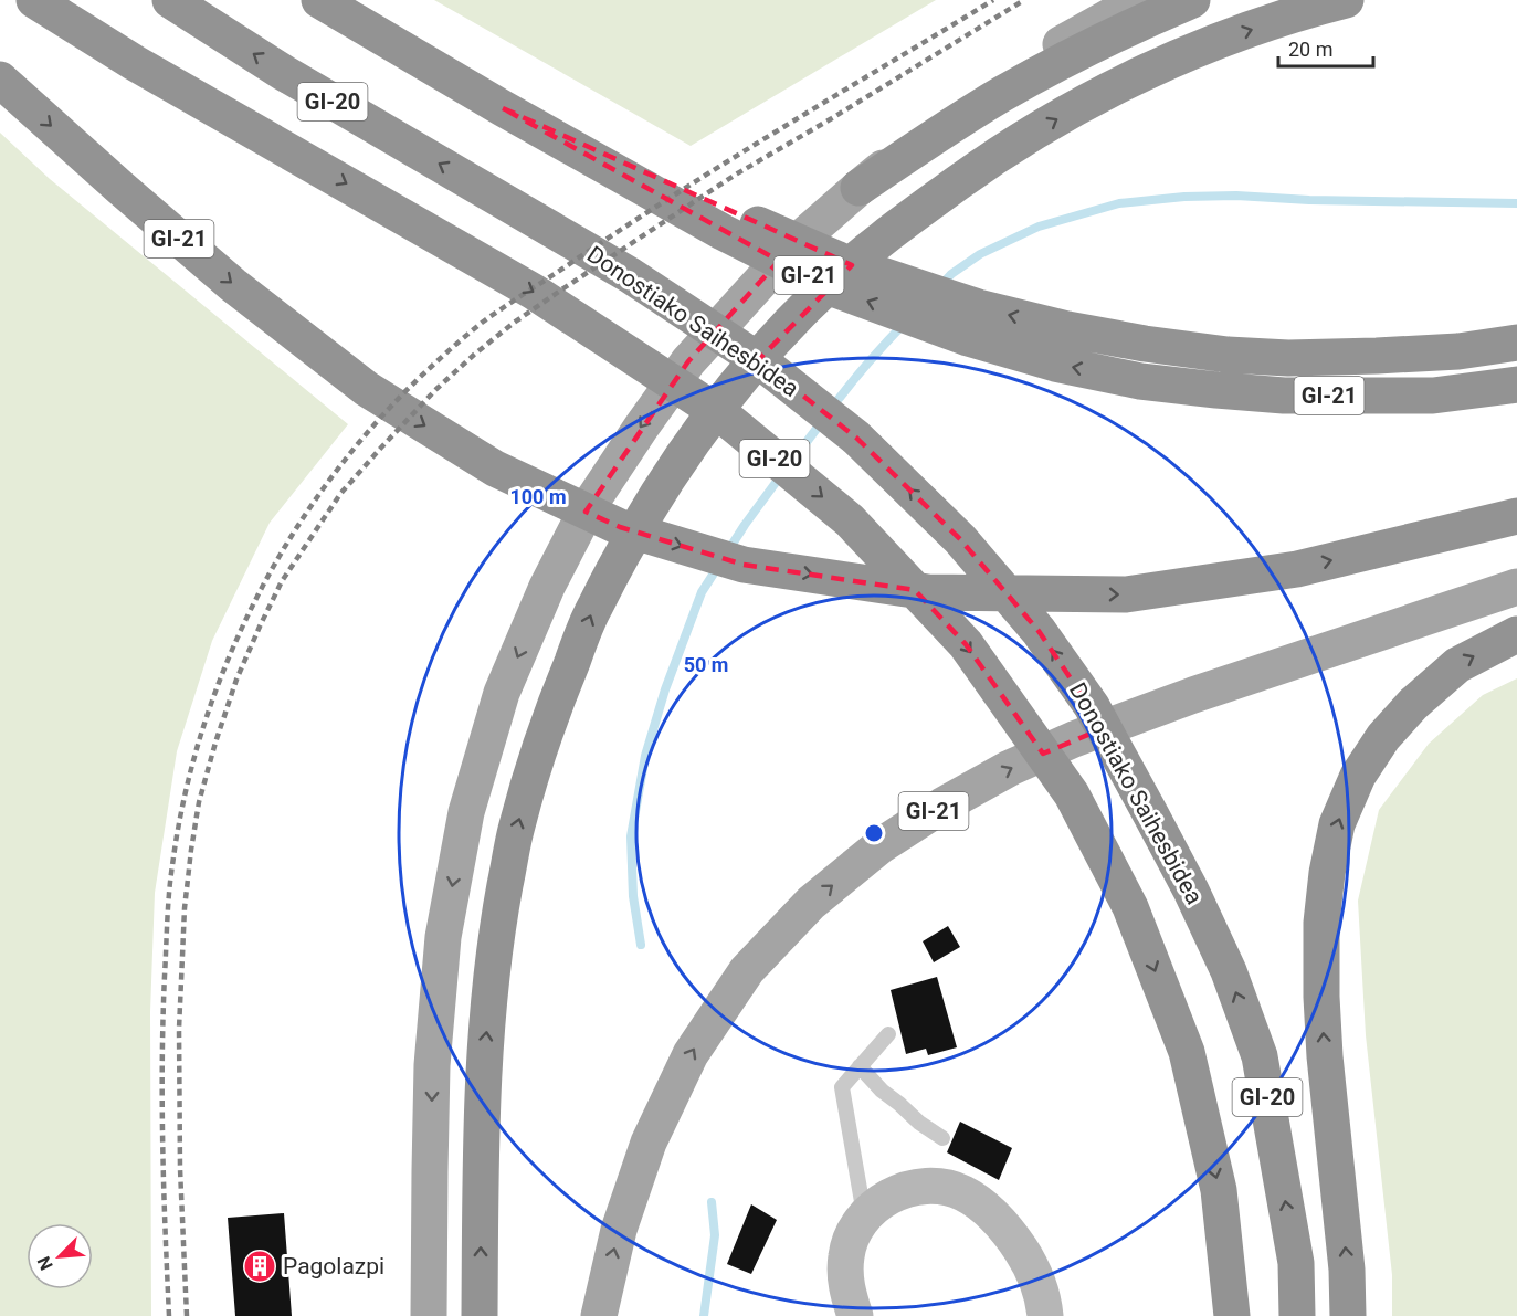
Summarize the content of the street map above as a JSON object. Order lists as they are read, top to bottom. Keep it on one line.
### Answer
{"streets":{"highway":["GI-20","GI-21","Donostiako Saihesbidea"]},"places":{"building":["Pagolazpi"]},"scale_bar":"20 m","north":"bottom left","rings":["100 m","50 m"]}
